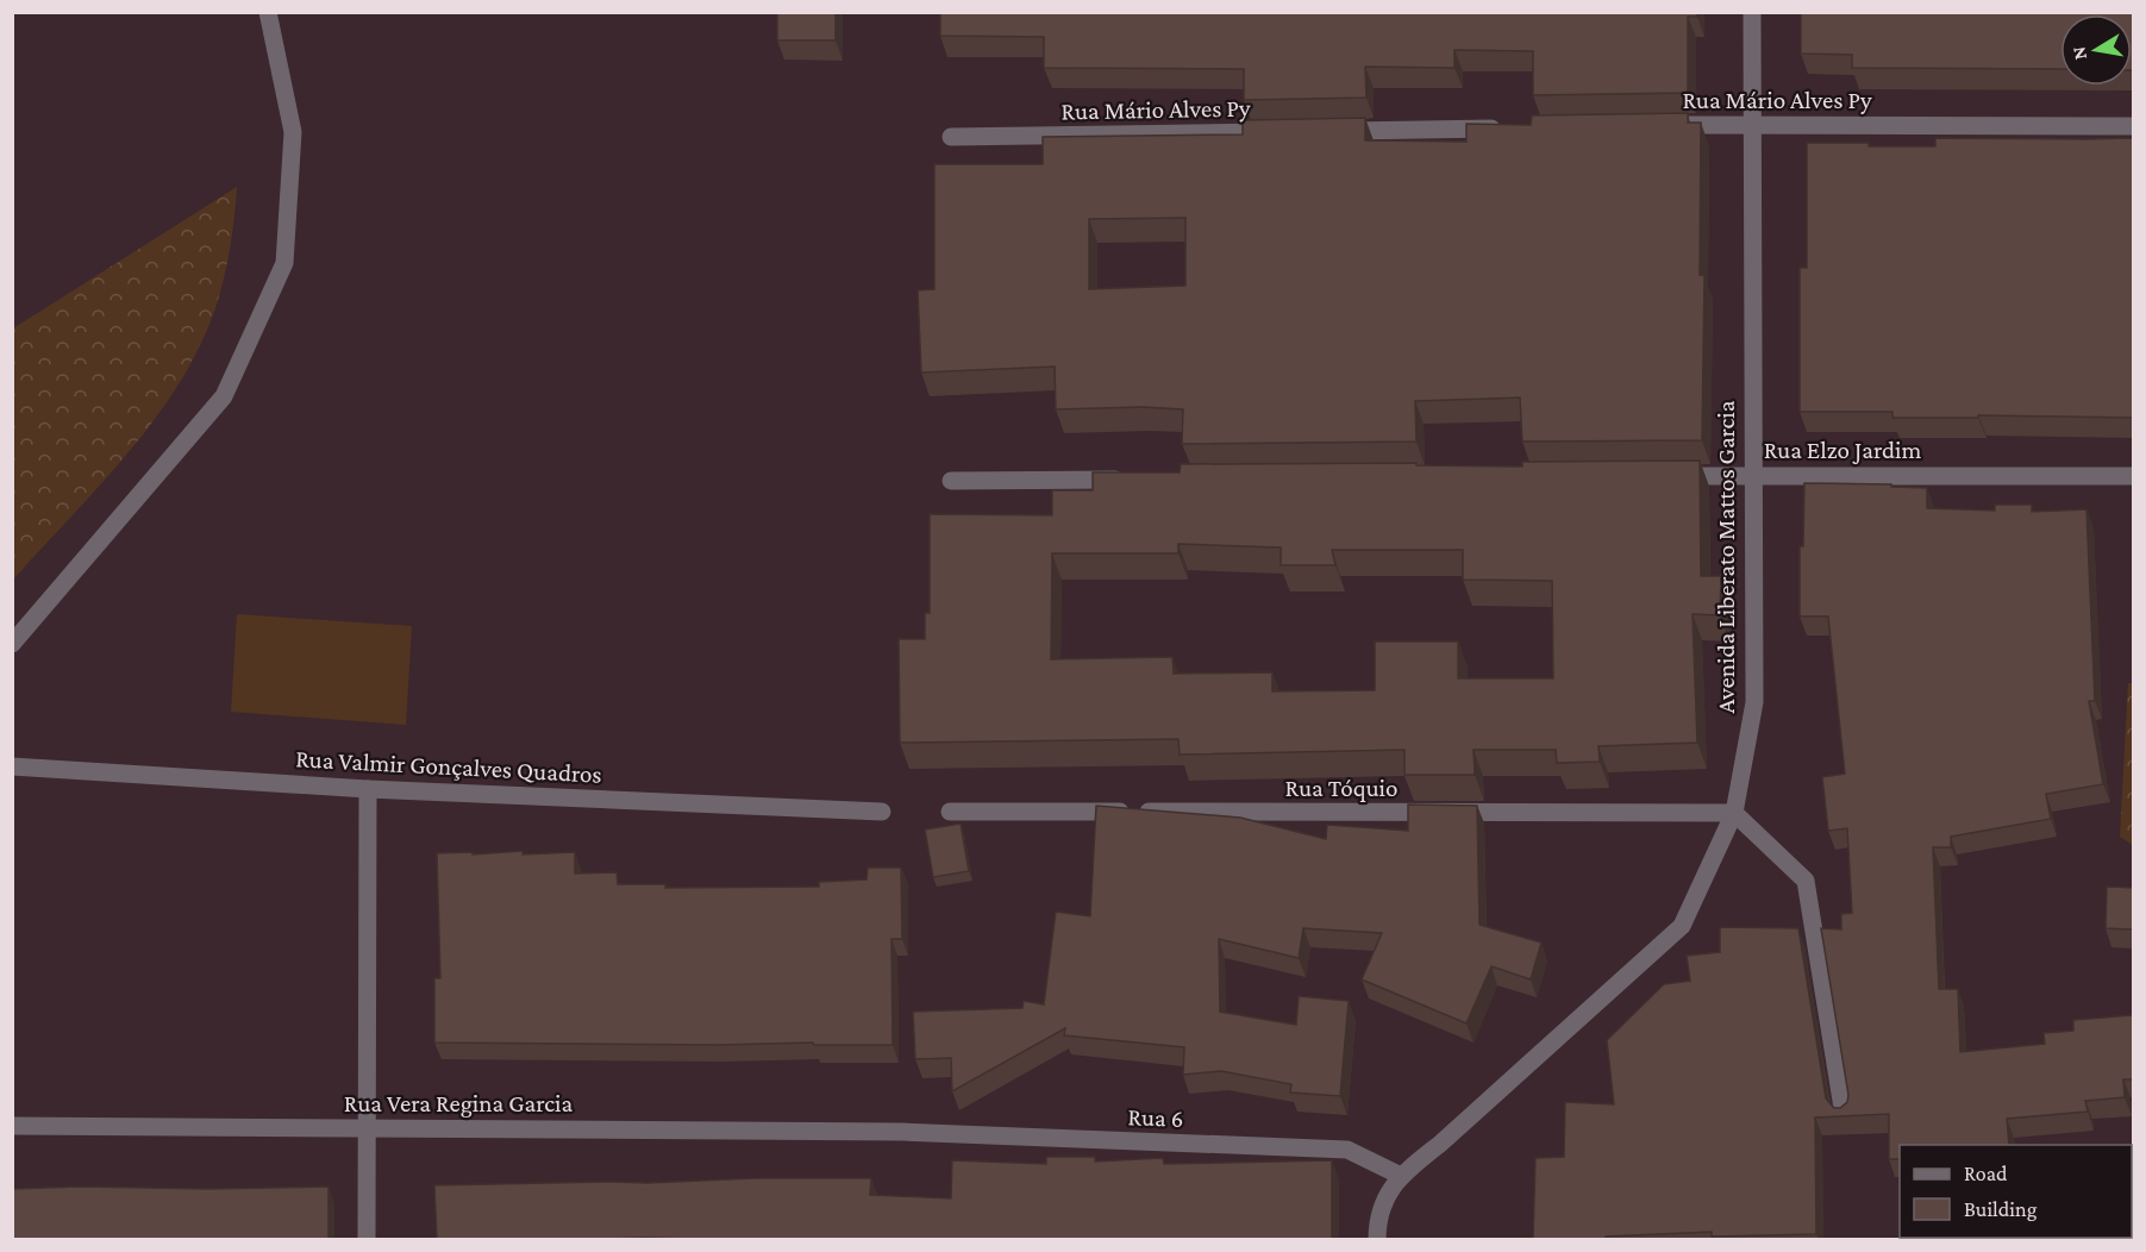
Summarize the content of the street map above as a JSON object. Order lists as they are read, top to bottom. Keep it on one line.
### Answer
{"streets":{"street":["Rua Mário Alves Py","Rua Elzo Jardim","Avenida Liberato Mattos Garcia","Rua Valmir Gonçalves Quadros","Rua Tóquio","Rua Vera Regina Garcia","Rua 6"]},"crossings":[["Rua Mário Alves Py","Avenida Liberato Mattos Garcia"],["Rua Elzo Jardim","Avenida Liberato Mattos Garcia"],["Avenida Liberato Mattos Garcia","Rua Tóquio"],["Avenida Liberato Mattos Garcia","Rua 6"],["Rua Vera Regina Garcia","Rua 6"]],"legend":["Road","Building"],"north":"left"}
